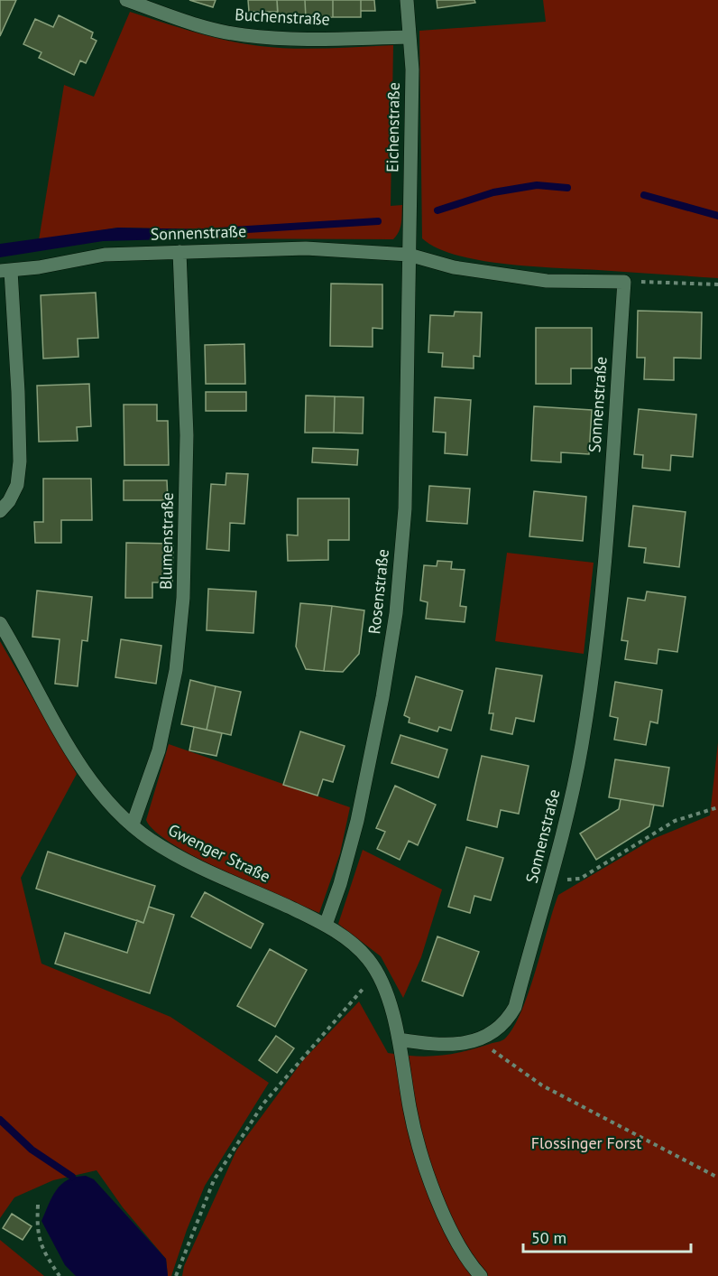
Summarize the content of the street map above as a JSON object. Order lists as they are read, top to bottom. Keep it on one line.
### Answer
{"streets":{"street":["Buchenstraße","Eichenstraße","Sonnenstraße","Blumenstraße","Rosenstraße","Gwenger Straße"]},"crossings":[["Buchenstraße","Eichenstraße"],["Eichenstraße","Sonnenstraße"],["Eichenstraße","Rosenstraße"],["Sonnenstraße","Blumenstraße"],["Sonnenstraße","Rosenstraße"],["Sonnenstraße","Gwenger Straße"],["Blumenstraße","Gwenger Straße"],["Rosenstraße","Gwenger Straße"]],"parks":["Flossinger Forst"],"scale_bar":"50 m"}
